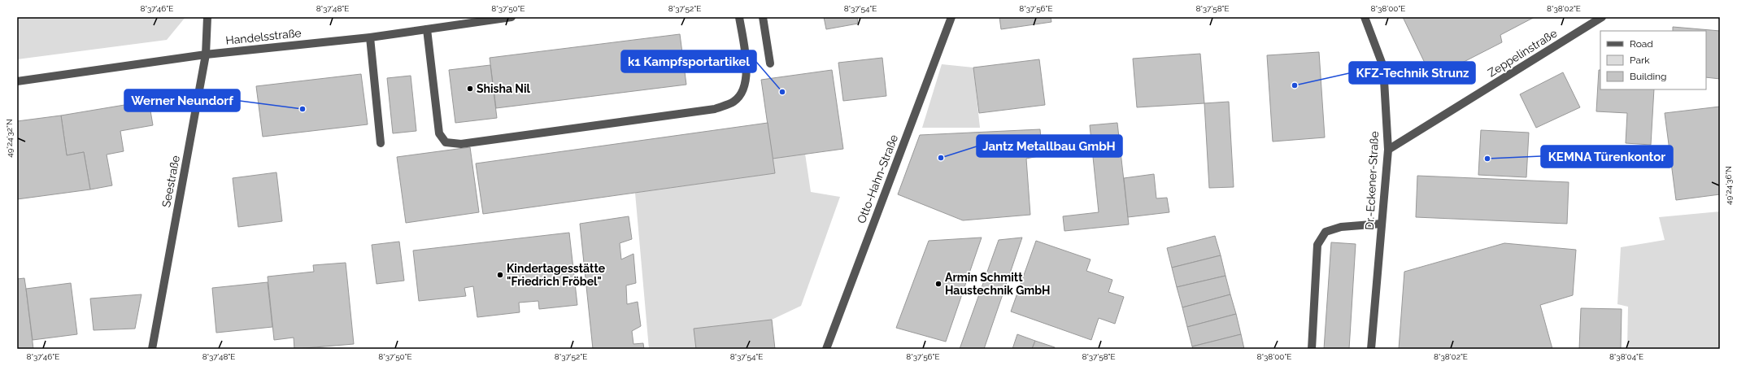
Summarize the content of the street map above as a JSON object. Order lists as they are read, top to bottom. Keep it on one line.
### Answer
{"streets":{"street":["Handelsstraße","Zeppelinstraße","Otto-Hahn-Straße","Dr.-Eckener-Straße","Seestraße"]},"crossings":[["Handelsstraße","Seestraße"],["Zeppelinstraße","Dr.-Eckener-Straße"]],"places":["KFZ-Technik Strunz","Shisha Nil","k1 Kampfsportartikel","Werner Neundorf","Jantz Metallbau GmbH","KEMNA Türenkontor","Kindertagesstätte \"Friedrich Fröbel\"","Armin Schmitt Haustechnik GmbH"],"legend":["Road","Park","Building"],"coordinates":["8°37'46\"E","8°37'48\"E","8°37'50\"E","8°37'52\"E","8°37'54\"E","8°37'56\"E","8°37'58\"E","8°38'00\"E","8°38'02\"E","49°24'32\"N","49°24'36\"N","8°38'04\"E"]}
